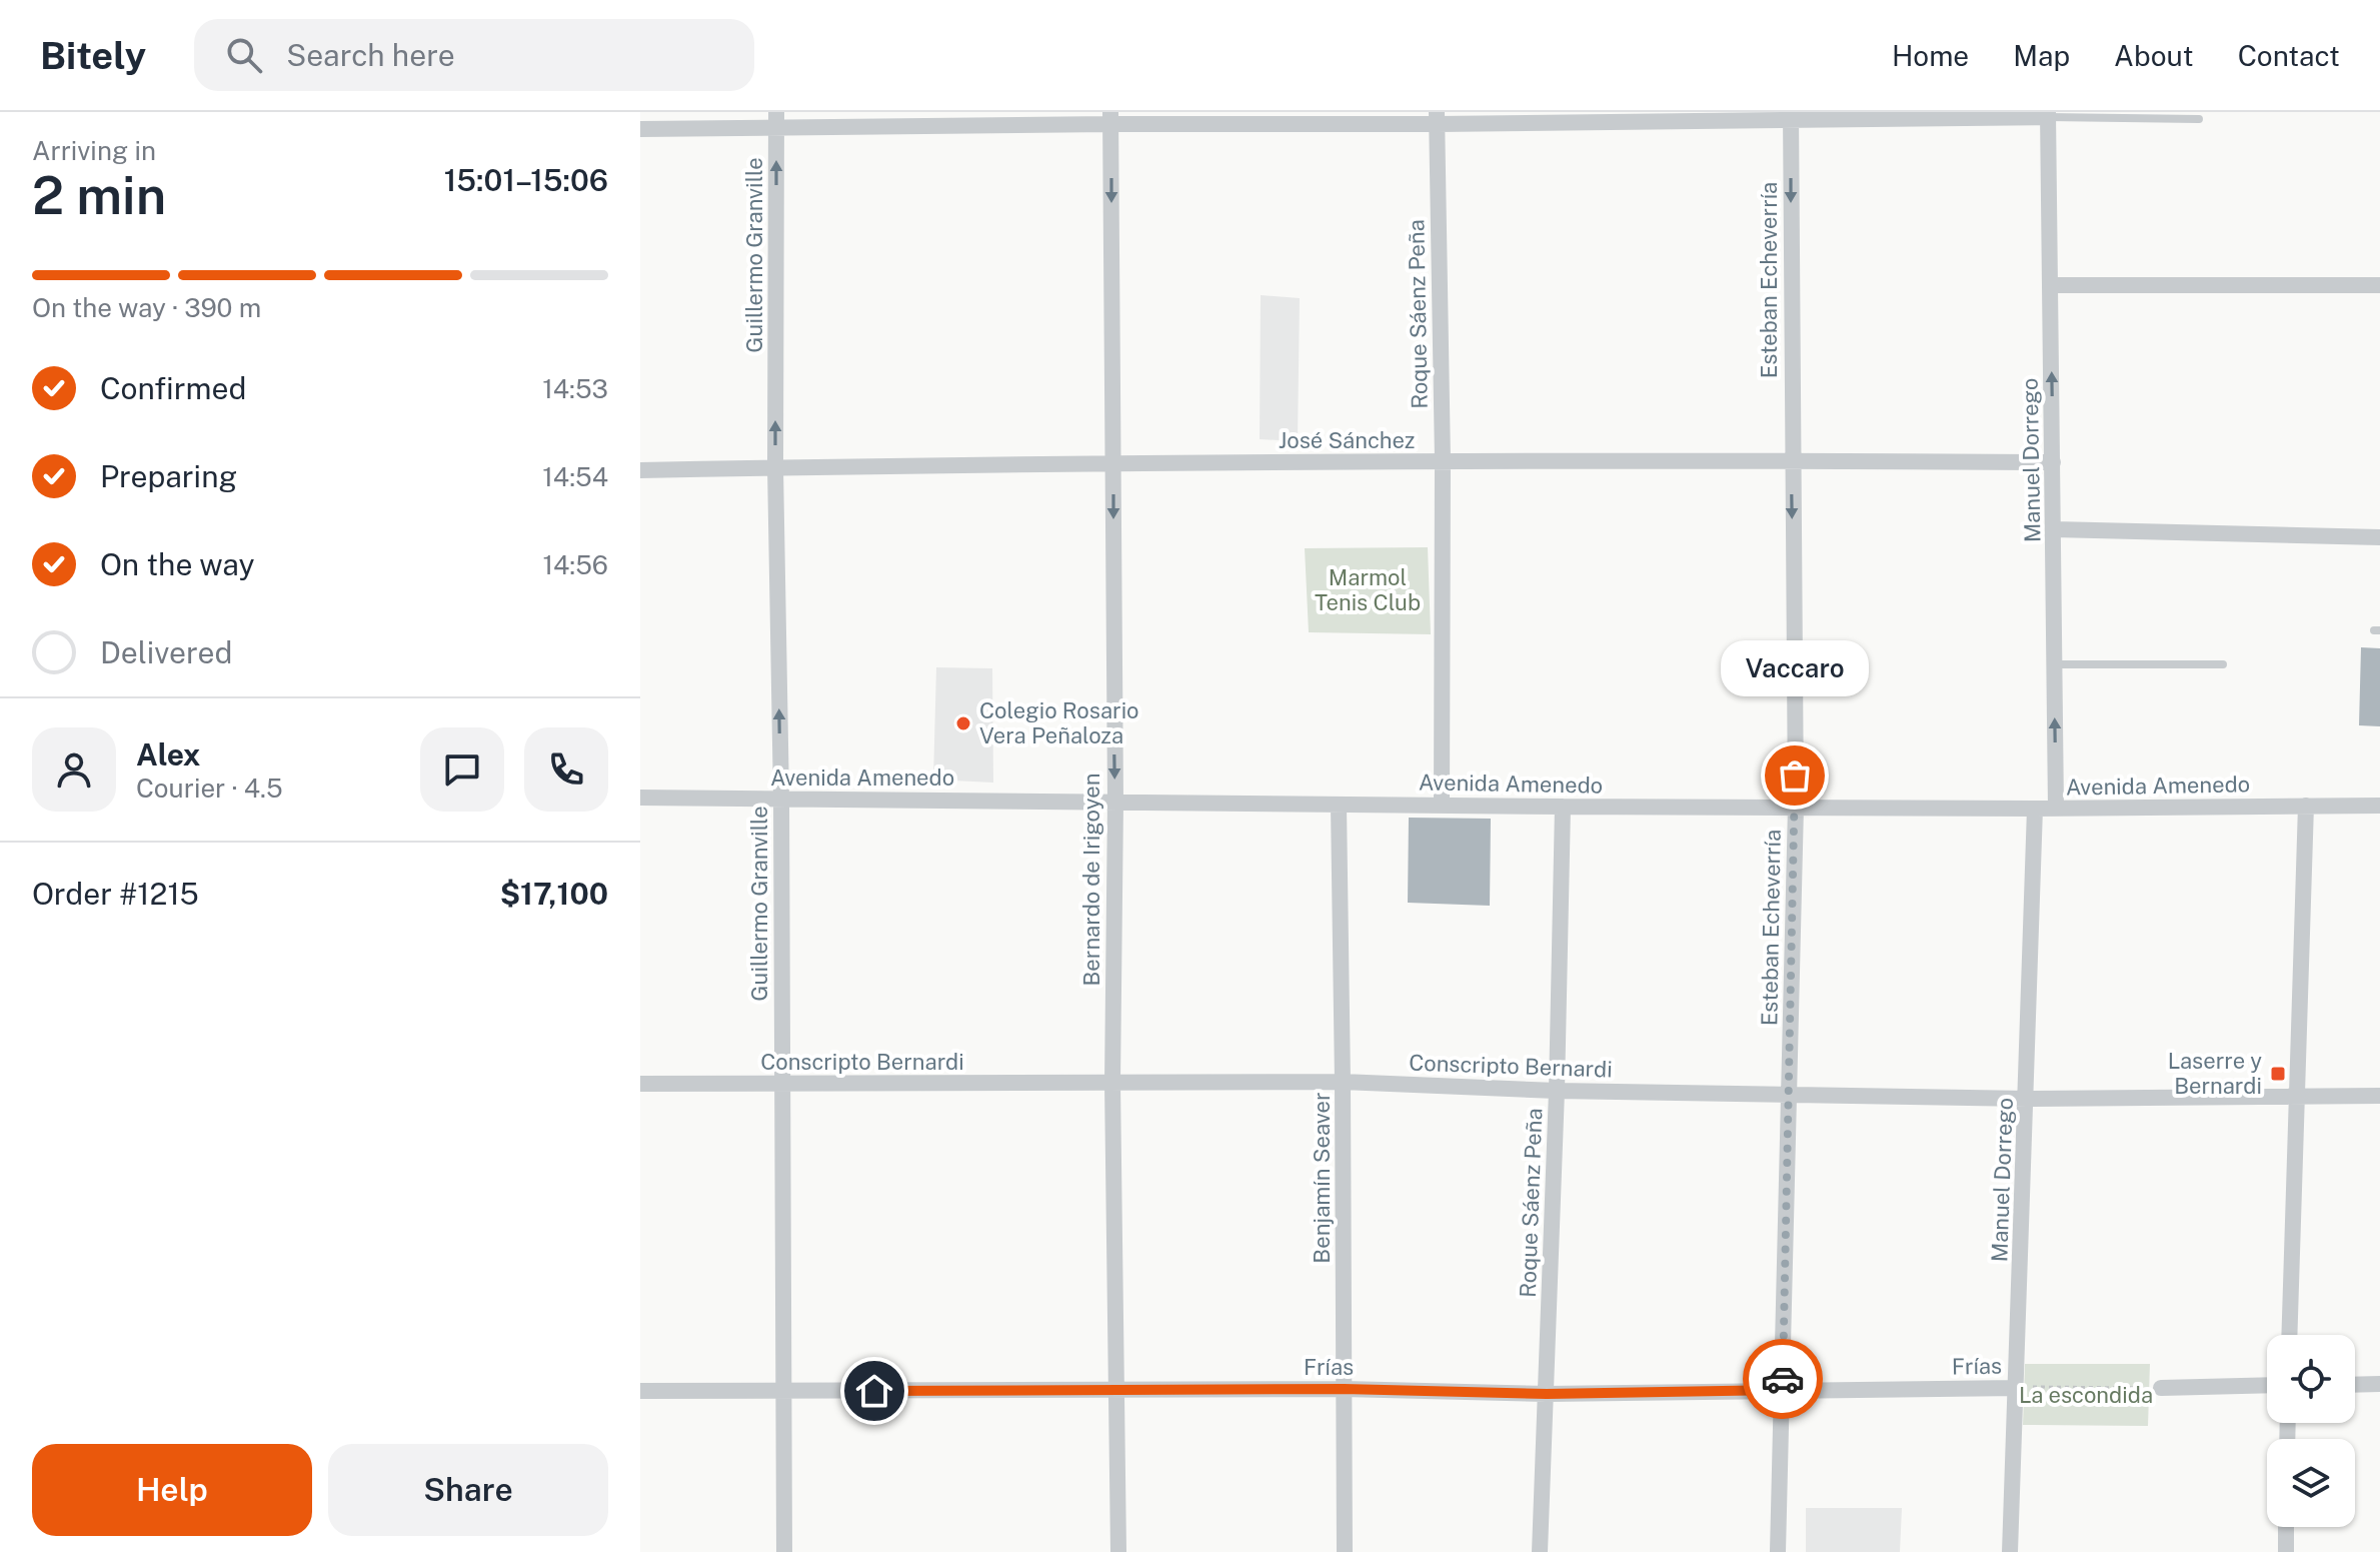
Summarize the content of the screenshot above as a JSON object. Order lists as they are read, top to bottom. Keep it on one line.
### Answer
{"streets":{"street":["Guillermo Granville","Esteban Echeverría","Roque Sáenz Peña","José Sánchez","Manuel Dorrego","Avenida Amenedo","Bernardo de Irigoyen","Conscripto Bernardi","Benjamín Seaver","Frías"]},"crossings":[["Guillermo Granville","José Sánchez"],["Guillermo Granville","Avenida Amenedo"],["Guillermo Granville","Conscripto Bernardi"],["Guillermo Granville","Frías"],["Esteban Echeverría","José Sánchez"],["Esteban Echeverría","Avenida Amenedo"],["Esteban Echeverría","Conscripto Bernardi"],["Esteban Echeverría","Frías"],["Roque Sáenz Peña","José Sánchez"],["Roque Sáenz Peña","Avenida Amenedo"],["Roque Sáenz Peña","Conscripto Bernardi"],["Roque Sáenz Peña","Frías"],["José Sánchez","Manuel Dorrego"],["José Sánchez","Bernardo de Irigoyen"],["Manuel Dorrego","Avenida Amenedo"],["Manuel Dorrego","Conscripto Bernardi"],["Manuel Dorrego","Frías"],["Avenida Amenedo","Bernardo de Irigoyen"],["Avenida Amenedo","Benjamín Seaver"],["Bernardo de Irigoyen","Conscripto Bernardi"],["Bernardo de Irigoyen","Frías"],["Conscripto Bernardi","Benjamín Seaver"],["Benjamín Seaver","Frías"]],"one_way":["Guillermo Granville","Esteban Echeverría","Bernardo de Irigoyen"],"parks":["Marmol Tenis Club","La escondida"],"places":{"other":["Colegio Rosario Vera Peñaloza","Vaccaro"],"transit":["Laserre y Bernardi"]},"page":{"header":"Bitely","search":"Search here","nav":["Home","Map","About","Contact"],"heading":["2 min","Arriving in","15:01–15:06"],"panel":["Alex","Courier · 4.5","Order #1215","$17,100"],"bar":"On the way · 390 m","list":[["Confirmed","14:53"],["Preparing","14:54"],["On the way","14:56"],"Delivered"],"bubble":"Vaccaro","buttons":["Help","Share"]}}
